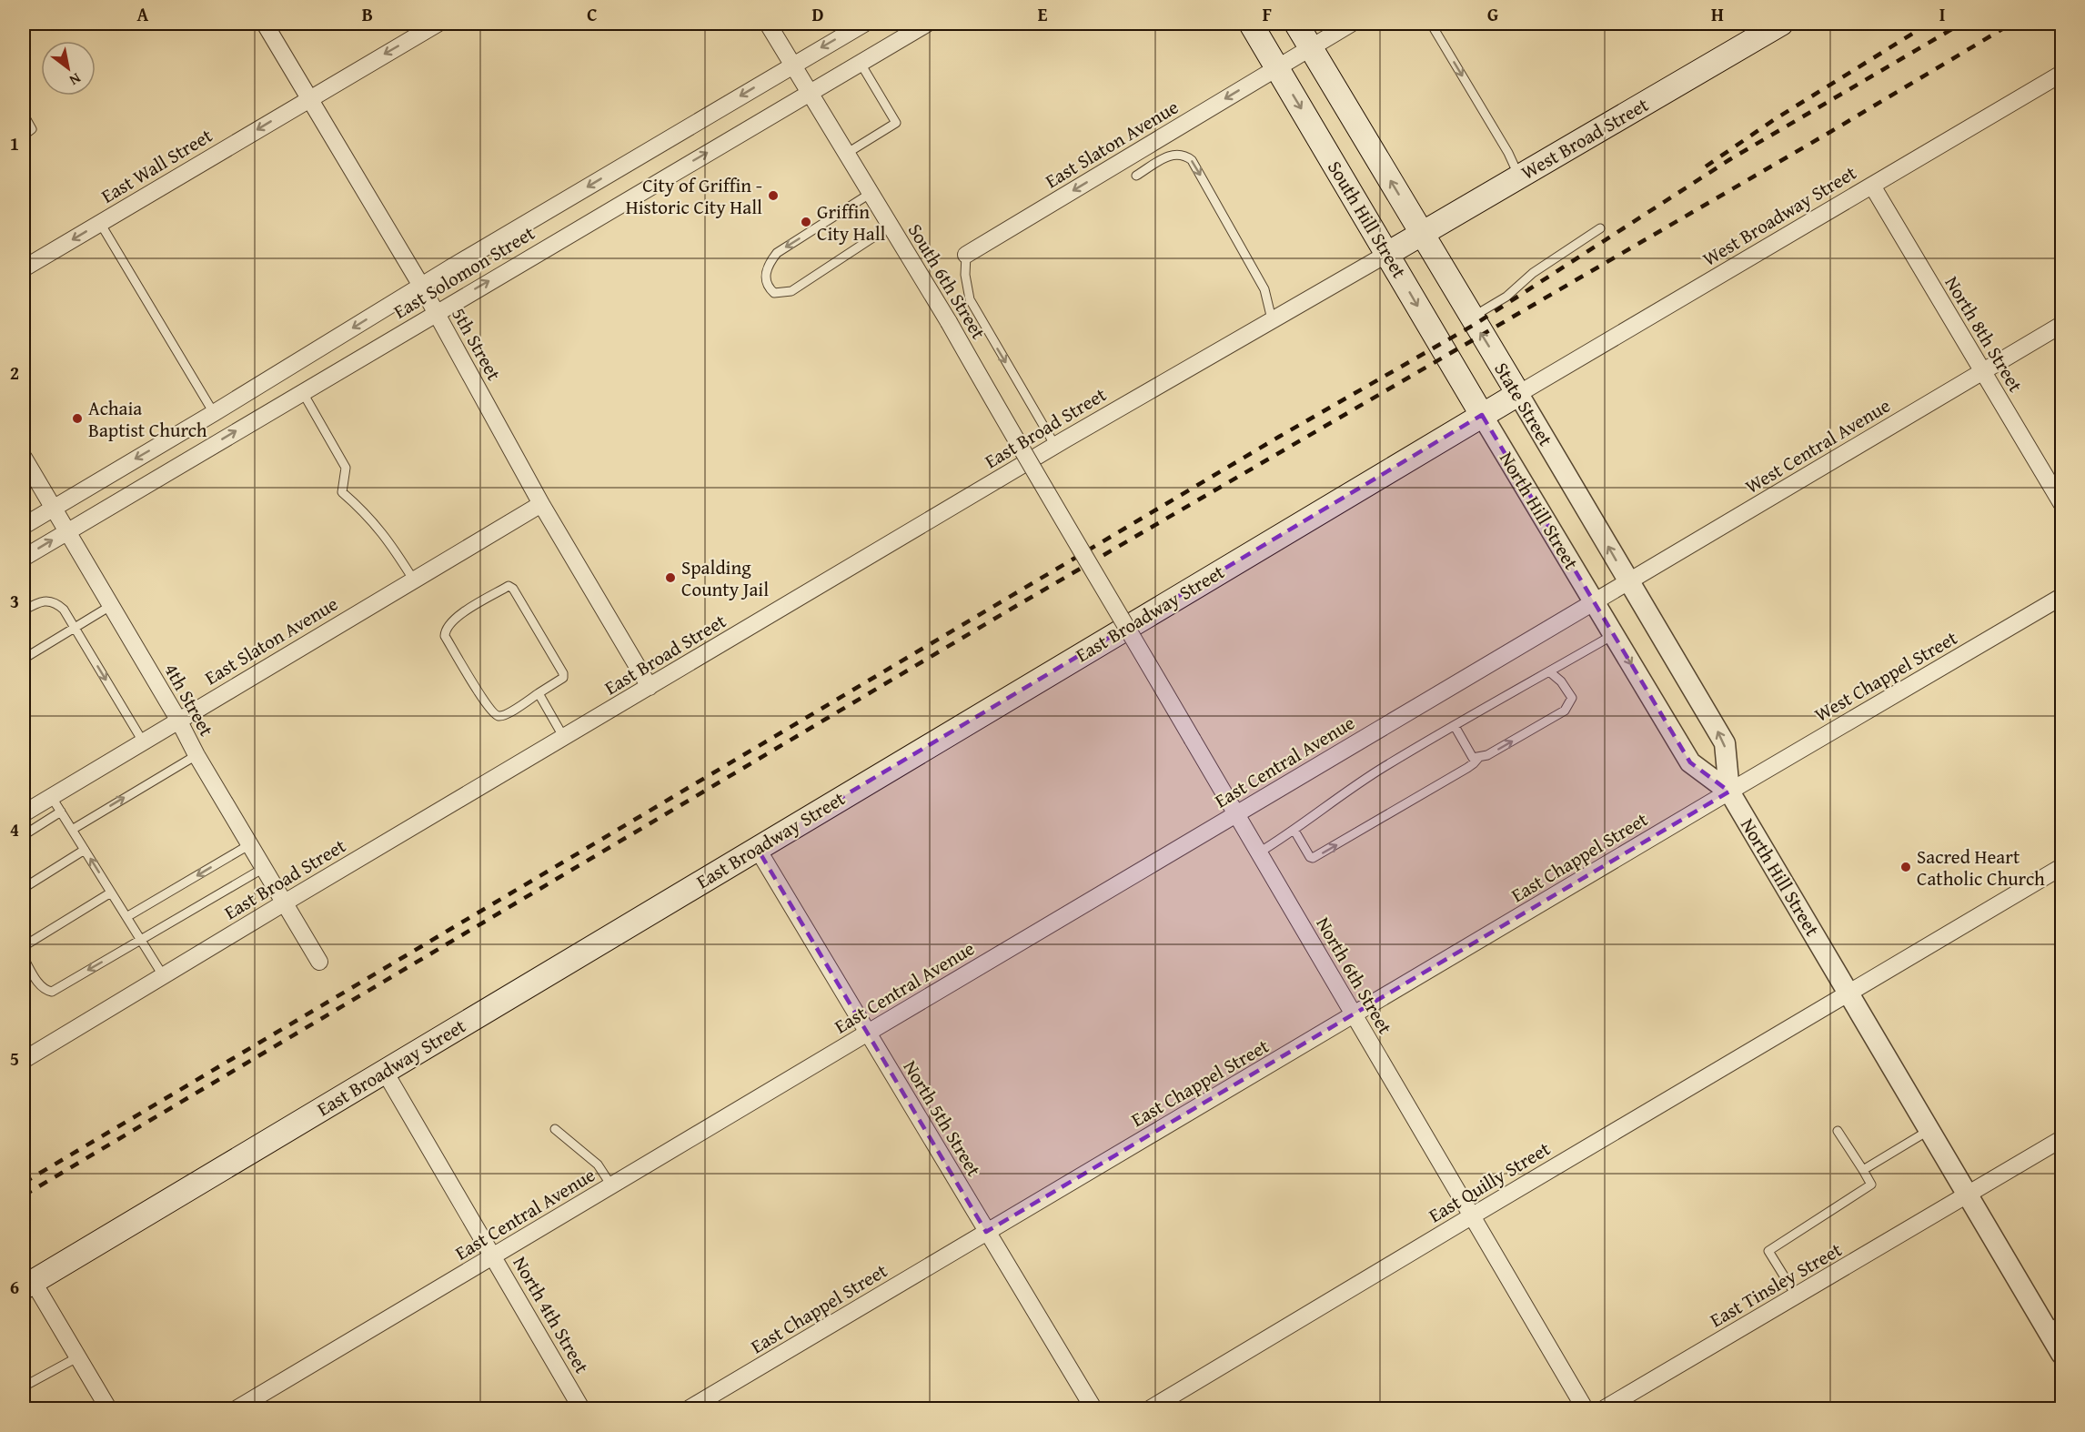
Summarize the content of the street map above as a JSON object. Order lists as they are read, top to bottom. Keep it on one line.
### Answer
{"streets":{"main road":["West Broad Street","South Hill Street","State Street","East Broadway Street"],"street":["East Slaton Avenue","East Wall Street","West Broadway Street","East Solomon Street","South 6th Street","North 8th Street","5th Street","East Broad Street","West Central Avenue","North Hill Street","West Chappel Street","4th Street","East Central Avenue","East Chappel Street","North 6th Street","North 5th Street","East Quilly Street","East Tinsley Street","North 4th Street"]},"crossings":[["West Broad Street","South Hill Street"],["West Broad Street","State Street"],["West Broad Street","East Broad Street"],["East Slaton Avenue","South Hill Street"],["East Slaton Avenue","5th Street"],["East Slaton Avenue","State Street"],["East Slaton Avenue","4th Street"],["East Wall Street","5th Street"],["West Broadway Street","North 8th Street"],["West Broadway Street","State Street"],["West Broadway Street","East Broadway Street"],["South Hill Street","East Broad Street"],["South Hill Street","North Hill Street"],["South Hill Street","East Broadway Street"],["East Solomon Street","South 6th Street"],["East Solomon Street","5th Street"],["East Solomon Street","4th Street"],["South 6th Street","North 6th Street"],["North 8th Street","West Central Avenue"],["5th Street","East Broad Street"],["State Street","West Central Avenue"],["State Street","North Hill Street"],["State Street","East Broadway Street"],["State Street","West Chappel Street"],["State Street","East Chappel Street"],["East Broad Street","4th Street"],["West Central Avenue","North Hill Street"],["West Central Avenue","East Central Avenue"],["North Hill Street","East Broadway Street"],["North Hill Street","West Chappel Street"],["North Hill Street","East Central Avenue"],["North Hill Street","East Chappel Street"],["North Hill Street","East Quilly Street"],["North Hill Street","East Tinsley Street"],["East Broadway Street","North 5th Street"],["East Broadway Street","North 4th Street"],["West Chappel Street","East Chappel Street"],["East Central Avenue","North 6th Street"],["East Central Avenue","North 5th Street"],["East Central Avenue","North 4th Street"],["East Chappel Street","North 6th Street"],["East Chappel Street","North 5th Street"],["North 6th Street","East Quilly Street"]],"one_way":["East Wall Street","South Hill Street","State Street"],"places":["City of Griffin - Historic City Hall","Griffin City Hall","Achaia Baptist Church","Spalding County Jail","Sacred Heart Catholic Church"],"north":"bottom right","grid":{"columns":["A","B","C","D","E","F","G","H","I"],"rows":["1","2","3","4","5","6"]}}
